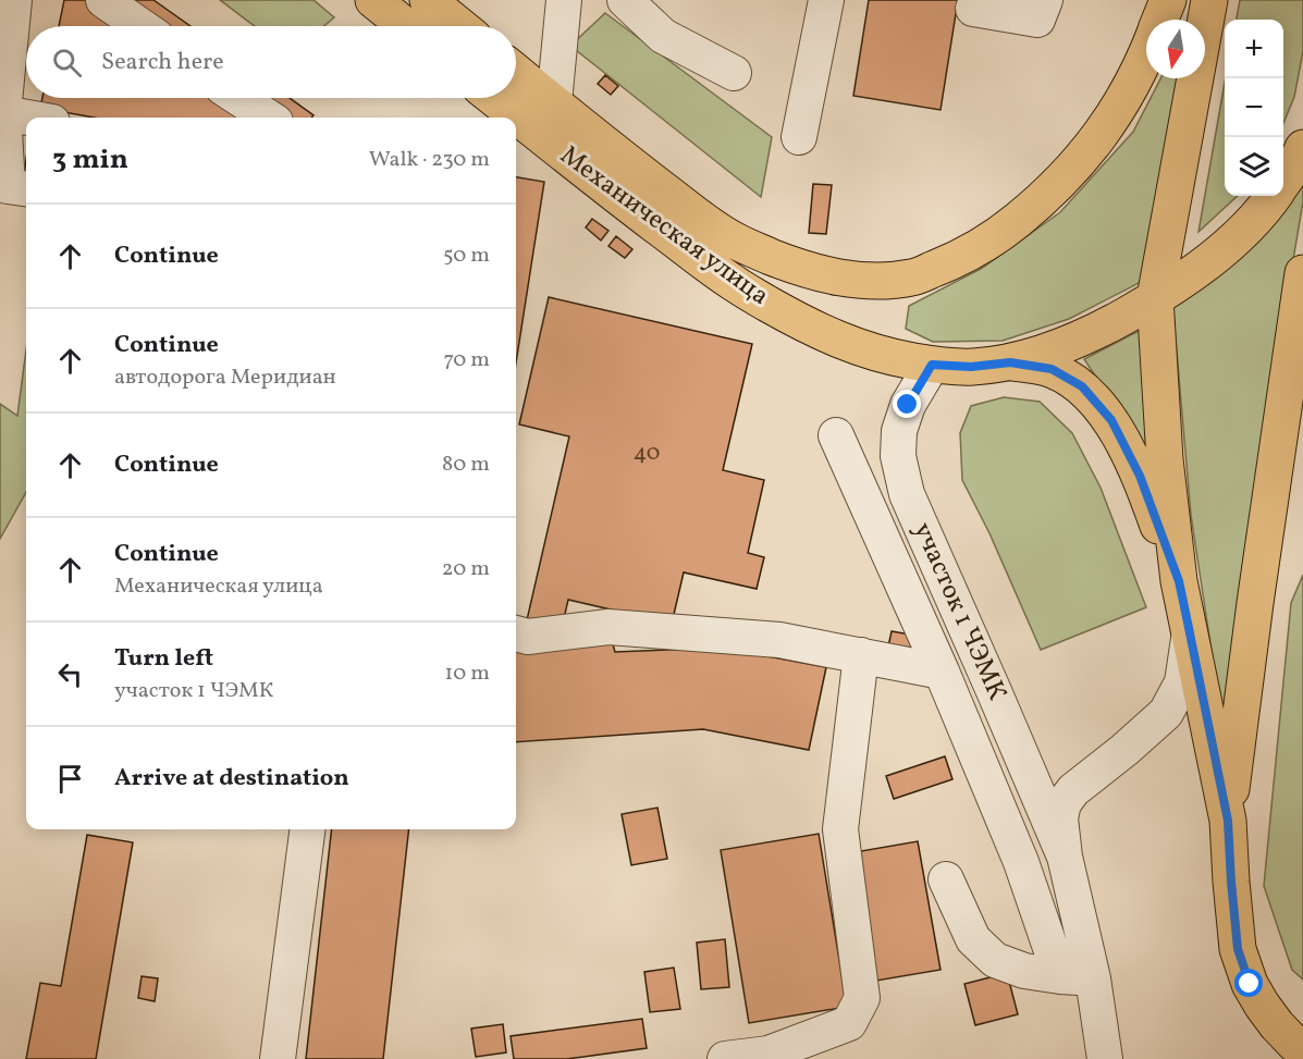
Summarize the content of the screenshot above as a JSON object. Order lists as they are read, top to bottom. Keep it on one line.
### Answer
{"streets":{"main road":["Механическая улица"],"street":["участок 1 ЧЭМК"]},"crossings":[["Механическая улица","участок 1 ЧЭМК"]],"house_numbers":["40"],"north":"bottom","page":{"map_buttons":["+","−"],"search":"Search here","heading":["3 min","Walk · 230 m"],"list":[["Continue","50 m"],["Continue","автодорога Меридиан","70 m"],["Continue","80 m"],["Continue","Механическая улица","20 m"],["Turn left","участок 1 ЧЭМК","10 m"],"Arrive at destination"]}}
